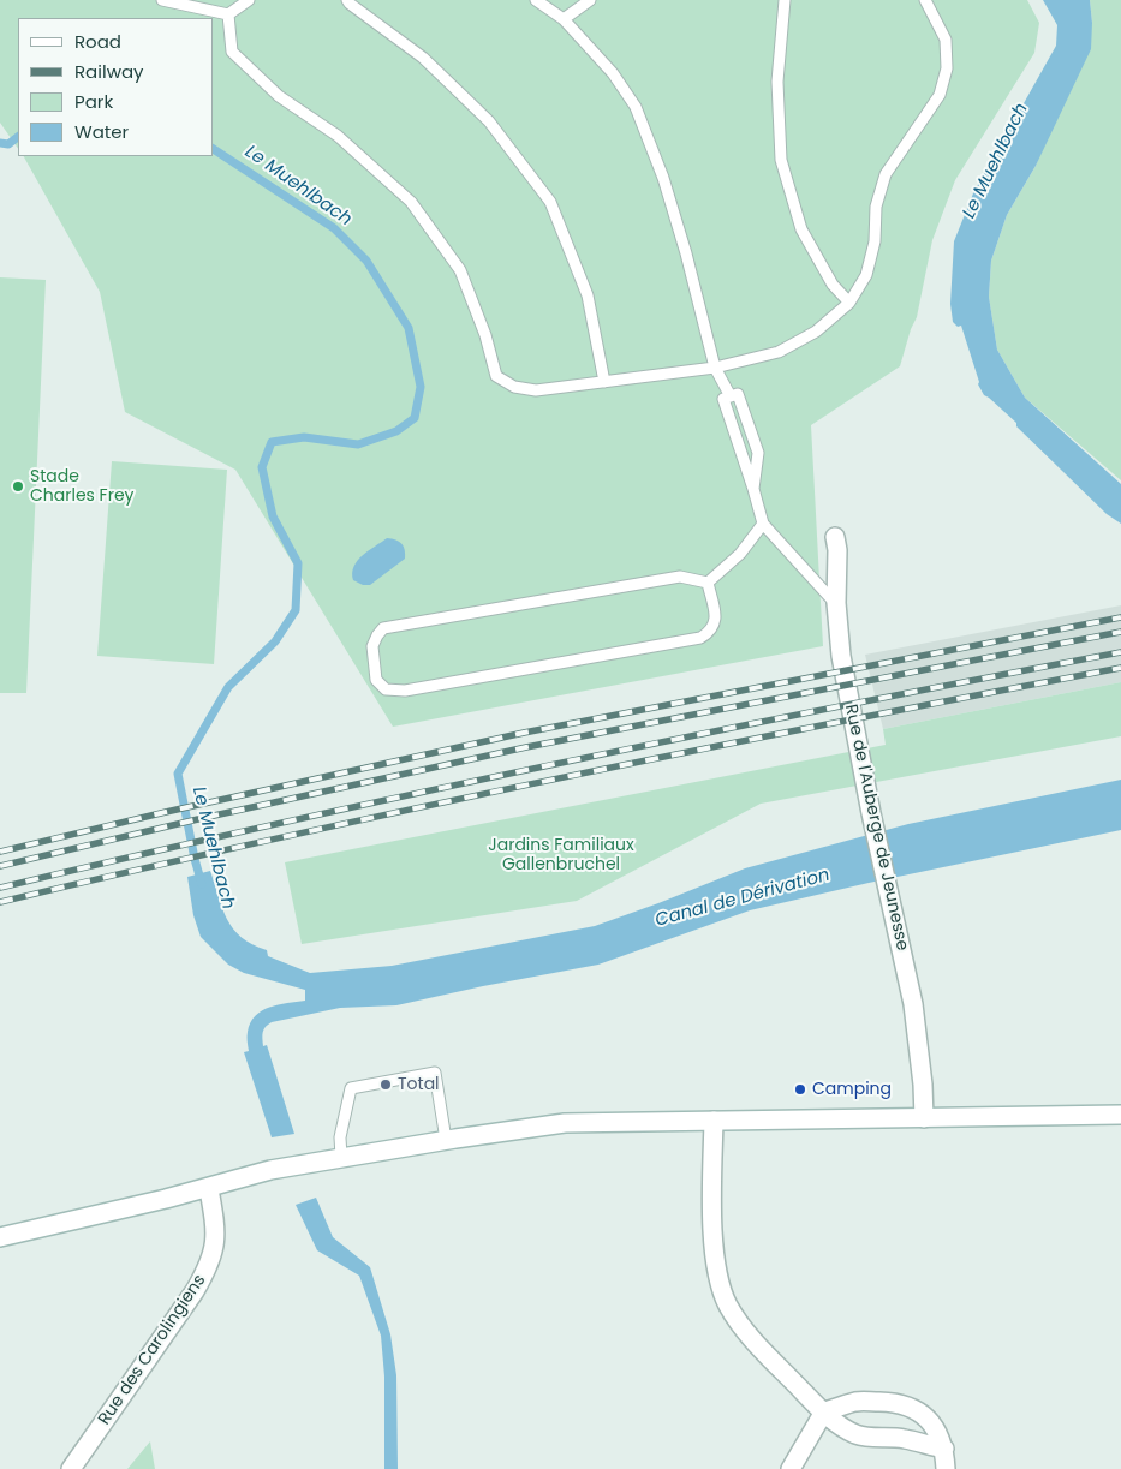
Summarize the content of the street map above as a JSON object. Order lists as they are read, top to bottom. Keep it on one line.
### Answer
{"streets":{"street":["Rue de l'Auberge de Jeunesse","Rue des Carolingiens"]},"water":["Le Muehlbach","Canal de Dérivation"],"parks":["Jardins Familiaux Gallenbruchel"],"places":["Stade Charles Frey","Total","Camping"],"legend":["Road","Railway","Park","Water"]}
